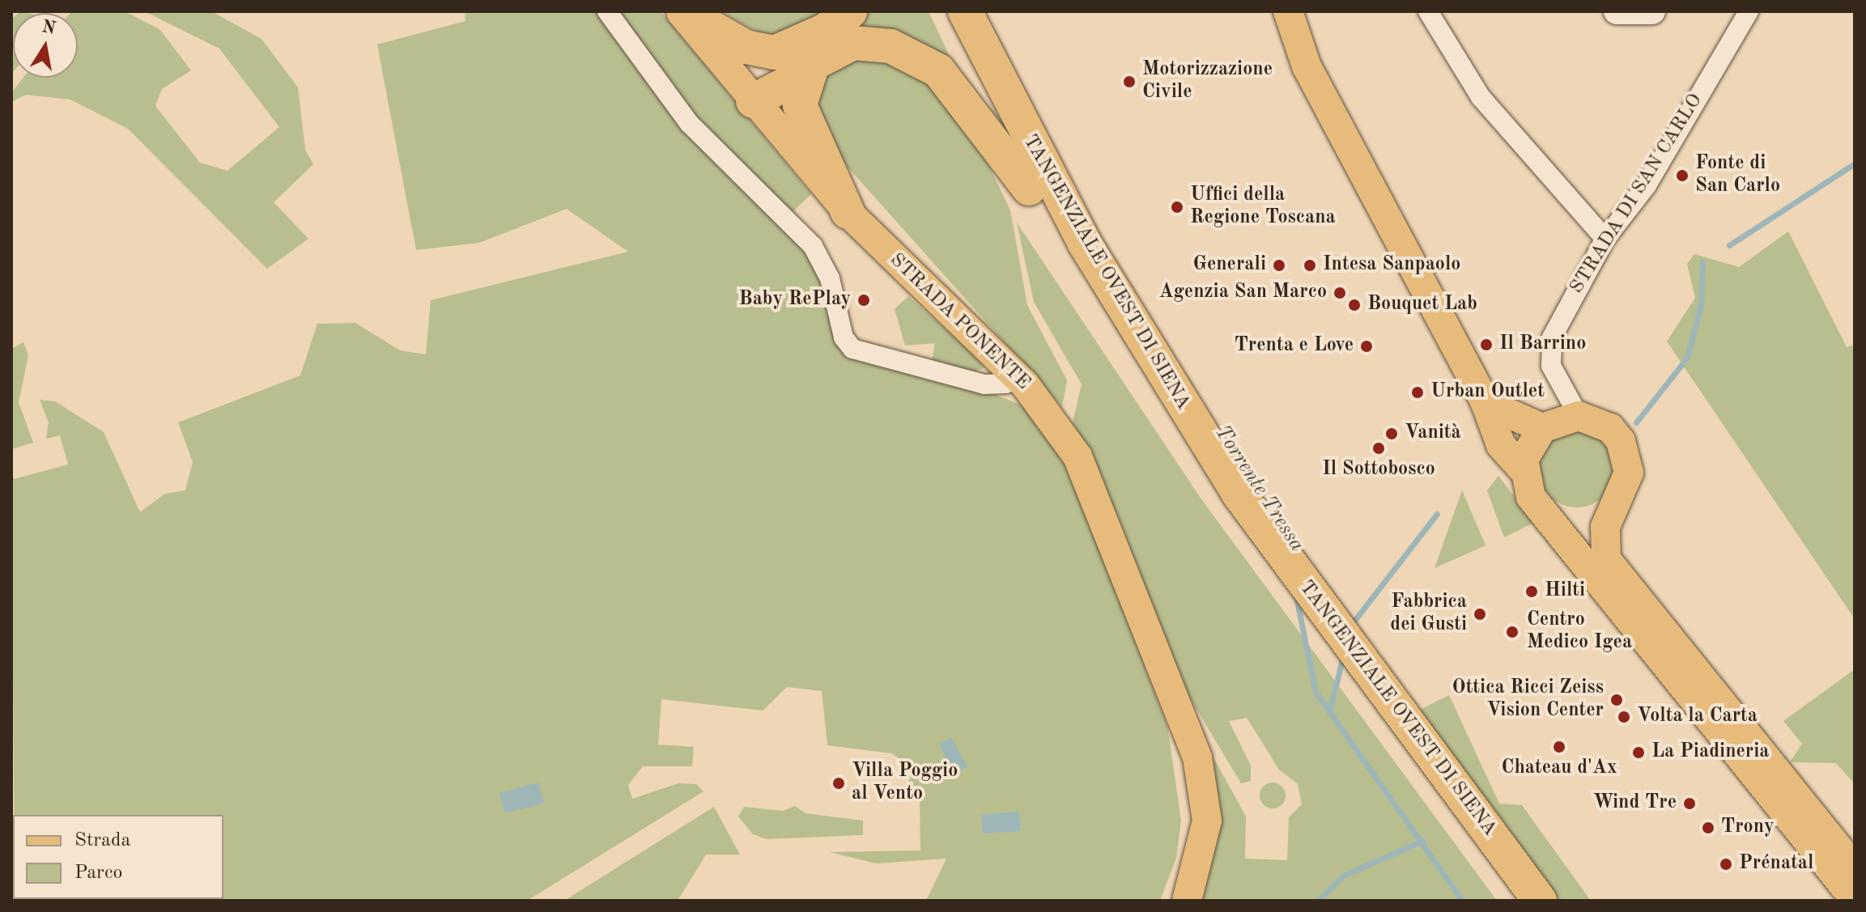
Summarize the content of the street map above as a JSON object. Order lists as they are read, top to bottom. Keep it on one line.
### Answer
{"streets":{"highway":["TANGENZIALE OVEST DI SIENA"],"main road":["STRADA PONENTE"],"street":["STRADA DI SAN CARLO"]},"water":["Torrente Tressa"],"places":["Motorizzazione Civile","Fonte di San Carlo","Uffici della Regione Toscana","Generali","Intesa Sanpaolo","Agenzia San Marco","Baby RePlay","Bouquet Lab","Il Barrino","Trenta e Love","Urban Outlet","Vanità","Il Sottobosco","Hilti","Fabbrica dei Gusti","Centro Medico Igea","Ottica Ricci Zeiss Vision Center","Volta la Carta","Chateau d'Ax","La Piadineria","Villa Poggio al Vento","Wind Tre","Trony","Prénatal"],"legend":["Strada","Parco"],"north":"top"}
